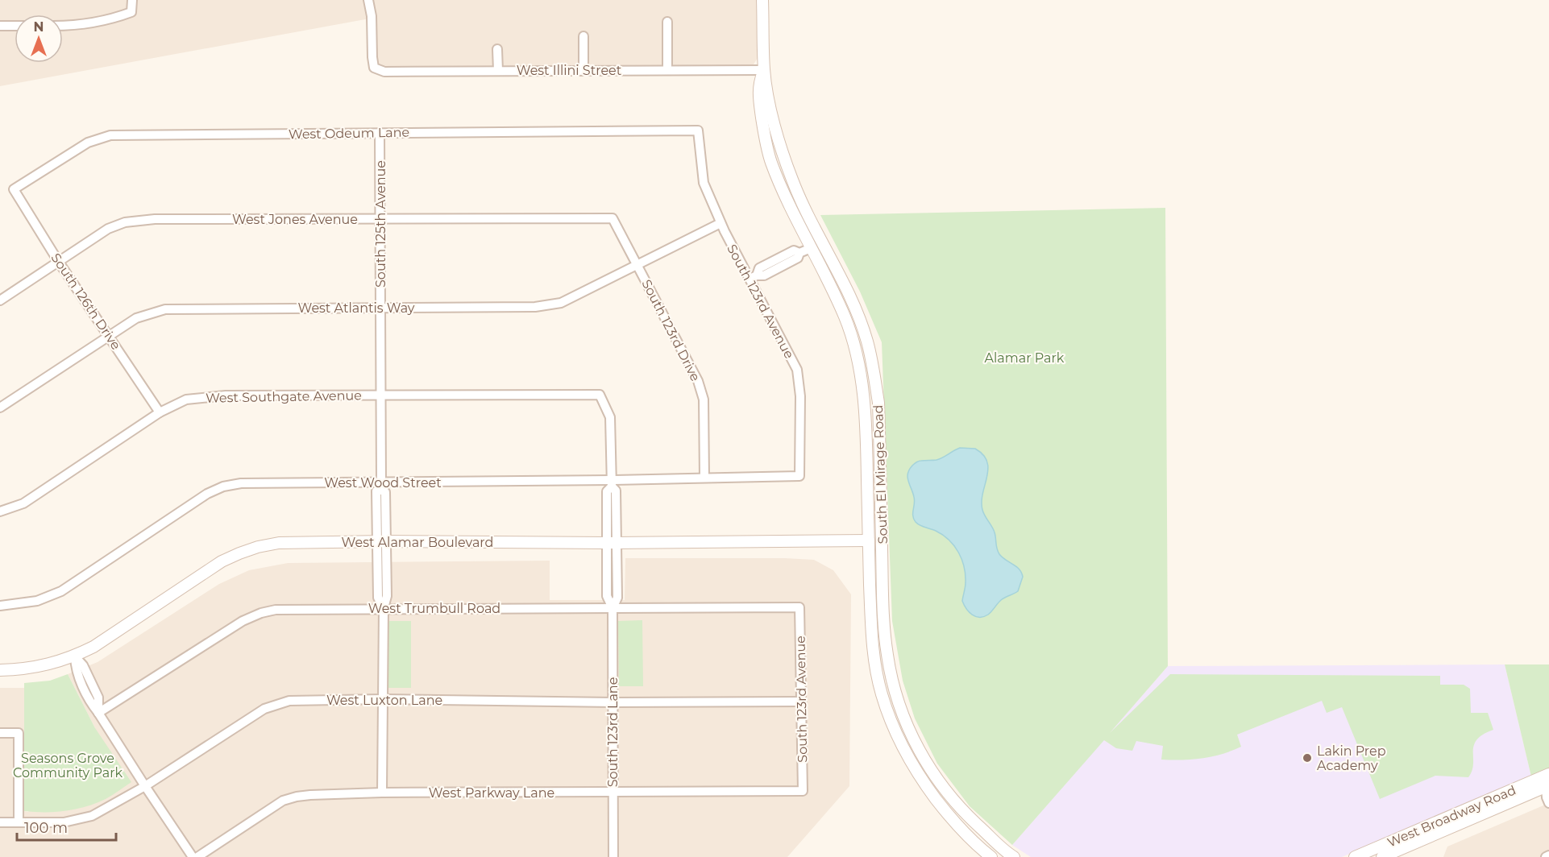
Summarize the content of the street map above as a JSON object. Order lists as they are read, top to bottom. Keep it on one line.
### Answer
{"streets":{"main road":["South El Mirage Road","West Alamar Boulevard","West Broadway Road"],"street":["West Illini Street","West Odeum Lane","West Jones Avenue","South 125th Avenue","South 126th Drive","South 123rd Avenue","West Atlantis Way","South 123rd Drive","West Southgate Avenue","West Wood Street","West Trumbull Road","West Luxton Lane","South 123rd Lane","West Parkway Lane"]},"crossings":[["West Illini Street","South El Mirage Road"],["West Odeum Lane","South 125th Avenue"],["West Odeum Lane","South 126th Drive"],["West Odeum Lane","South 123rd Avenue"],["West Jones Avenue","South 125th Avenue"],["West Jones Avenue","South 126th Drive"],["West Jones Avenue","South 123rd Drive"],["South 125th Avenue","West Atlantis Way"],["South 125th Avenue","West Southgate Avenue"],["South 125th Avenue","West Wood Street"],["South 125th Avenue","West Alamar Boulevard"],["South 125th Avenue","West Trumbull Road"],["South 125th Avenue","West Luxton Lane"],["South 125th Avenue","West Parkway Lane"],["South 126th Drive","West Atlantis Way"],["South 126th Drive","West Southgate Avenue"],["South 123rd Avenue","West Atlantis Way"],["South 123rd Avenue","West Wood Street"],["South 123rd Avenue","West Trumbull Road"],["South 123rd Avenue","West Luxton Lane"],["South 123rd Avenue","West Parkway Lane"],["West Atlantis Way","South 123rd Drive"],["South 123rd Drive","West Wood Street"],["West Southgate Avenue","South 123rd Lane"],["South El Mirage Road","West Alamar Boulevard"],["West Wood Street","South 123rd Lane"],["West Alamar Boulevard","South 123rd Lane"],["West Trumbull Road","South 123rd Lane"],["West Luxton Lane","South 123rd Lane"],["South 123rd Lane","West Parkway Lane"]],"parks":["Alamar Park","Seasons Grove Community Park"],"places":["Lakin Prep Academy"],"scale_bar":"100 m","north":"top"}
